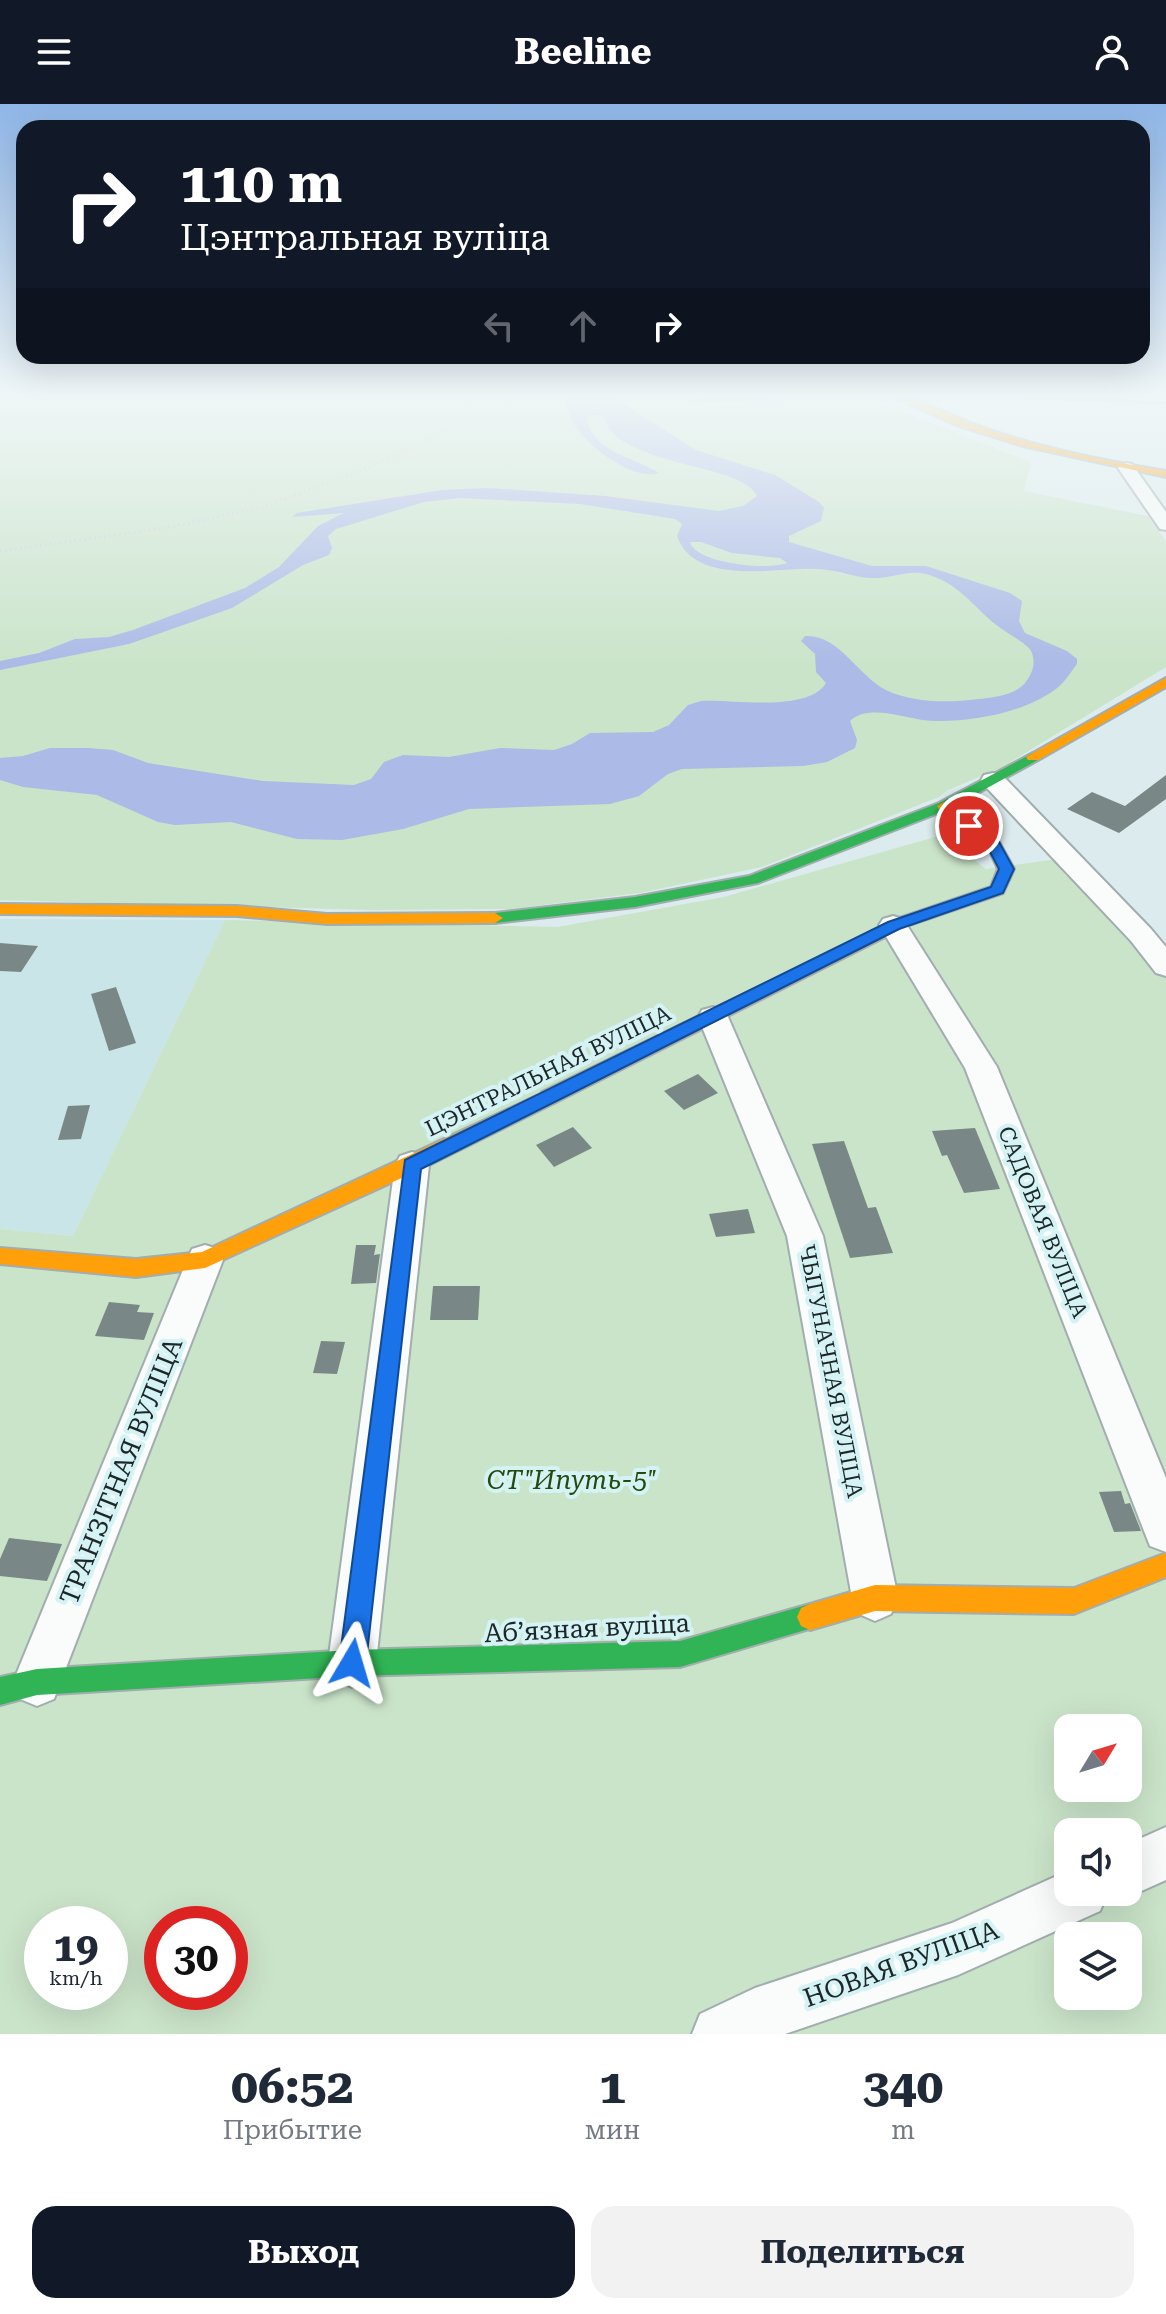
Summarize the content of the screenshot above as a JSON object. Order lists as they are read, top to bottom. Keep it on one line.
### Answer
{"streets":{"street":["ЦЭНТРАЛЬНАЯ ВУЛІЦА","САДОВАЯ ВУЛІЦА","ЧЫГУНАЧНАЯ ВУЛІЦА","ТРАНЗІТНАЯ ВУЛІЦА","Абʼязная вуліца","НОВАЯ ВУЛІЦА"]},"crossings":[["ЦЭНТРАЛЬНАЯ ВУЛІЦА","САДОВАЯ ВУЛІЦА"],["ЦЭНТРАЛЬНАЯ ВУЛІЦА","ЧЫГУНАЧНАЯ ВУЛІЦА"],["ЦЭНТРАЛЬНАЯ ВУЛІЦА","ТРАНЗІТНАЯ ВУЛІЦА"],["ЧЫГУНАЧНАЯ ВУЛІЦА","Абʼязная вуліца"],["ТРАНЗІТНАЯ ВУЛІЦА","Абʼязная вуліца"]],"parks":["СТ\"Ипуть-5\""],"north":"top right","page":{"header":"Beeline","turn":["110 m","Цэнтральная вуліца"],"speed":"19 km/h","limit":"30","eta":["06:52","Прибытие","1","мин","340","m"],"buttons":["Выход","Поделиться"]}}
